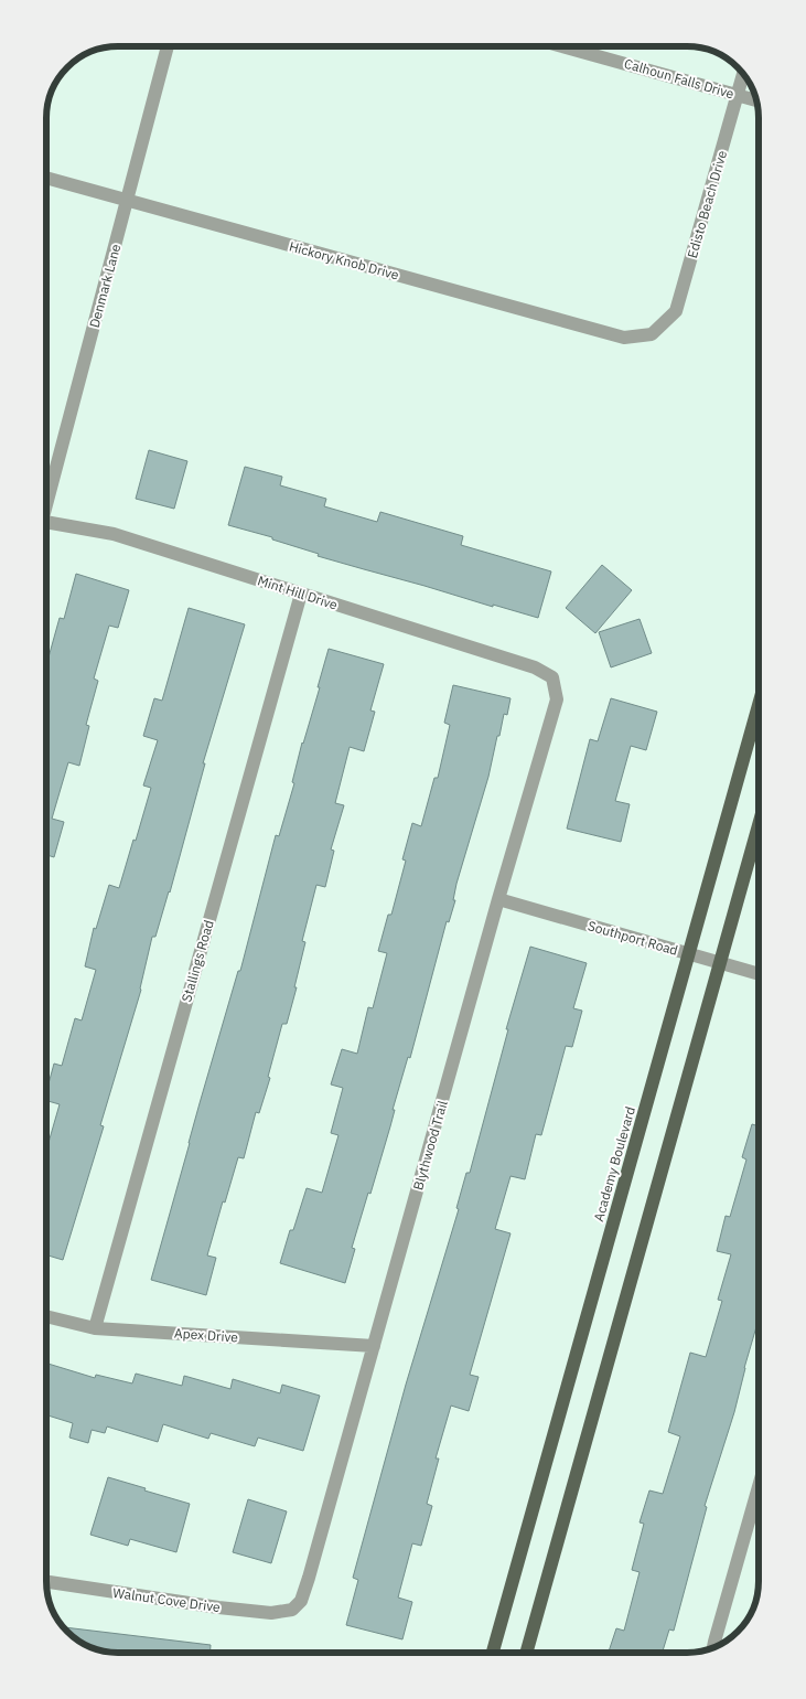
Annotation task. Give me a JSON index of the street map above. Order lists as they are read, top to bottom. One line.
{"streets":{"main road":["Academy Boulevard"],"street":["Calhoun Falls Drive","Edisto Beach Drive","Hickory Knob Drive","Denmark Lane","Mint Hill Drive","Southport Road","Stallings Road","Blythwood Trail","Apex Drive","Walnut Cove Drive"]},"crossings":[["Calhoun Falls Drive","Edisto Beach Drive"],["Edisto Beach Drive","Hickory Knob Drive"],["Hickory Knob Drive","Denmark Lane"],["Mint Hill Drive","Stallings Road"],["Mint Hill Drive","Blythwood Trail"],["Southport Road","Blythwood Trail"],["Southport Road","Academy Boulevard"],["Stallings Road","Apex Drive"],["Blythwood Trail","Apex Drive"],["Blythwood Trail","Walnut Cove Drive"]]}
